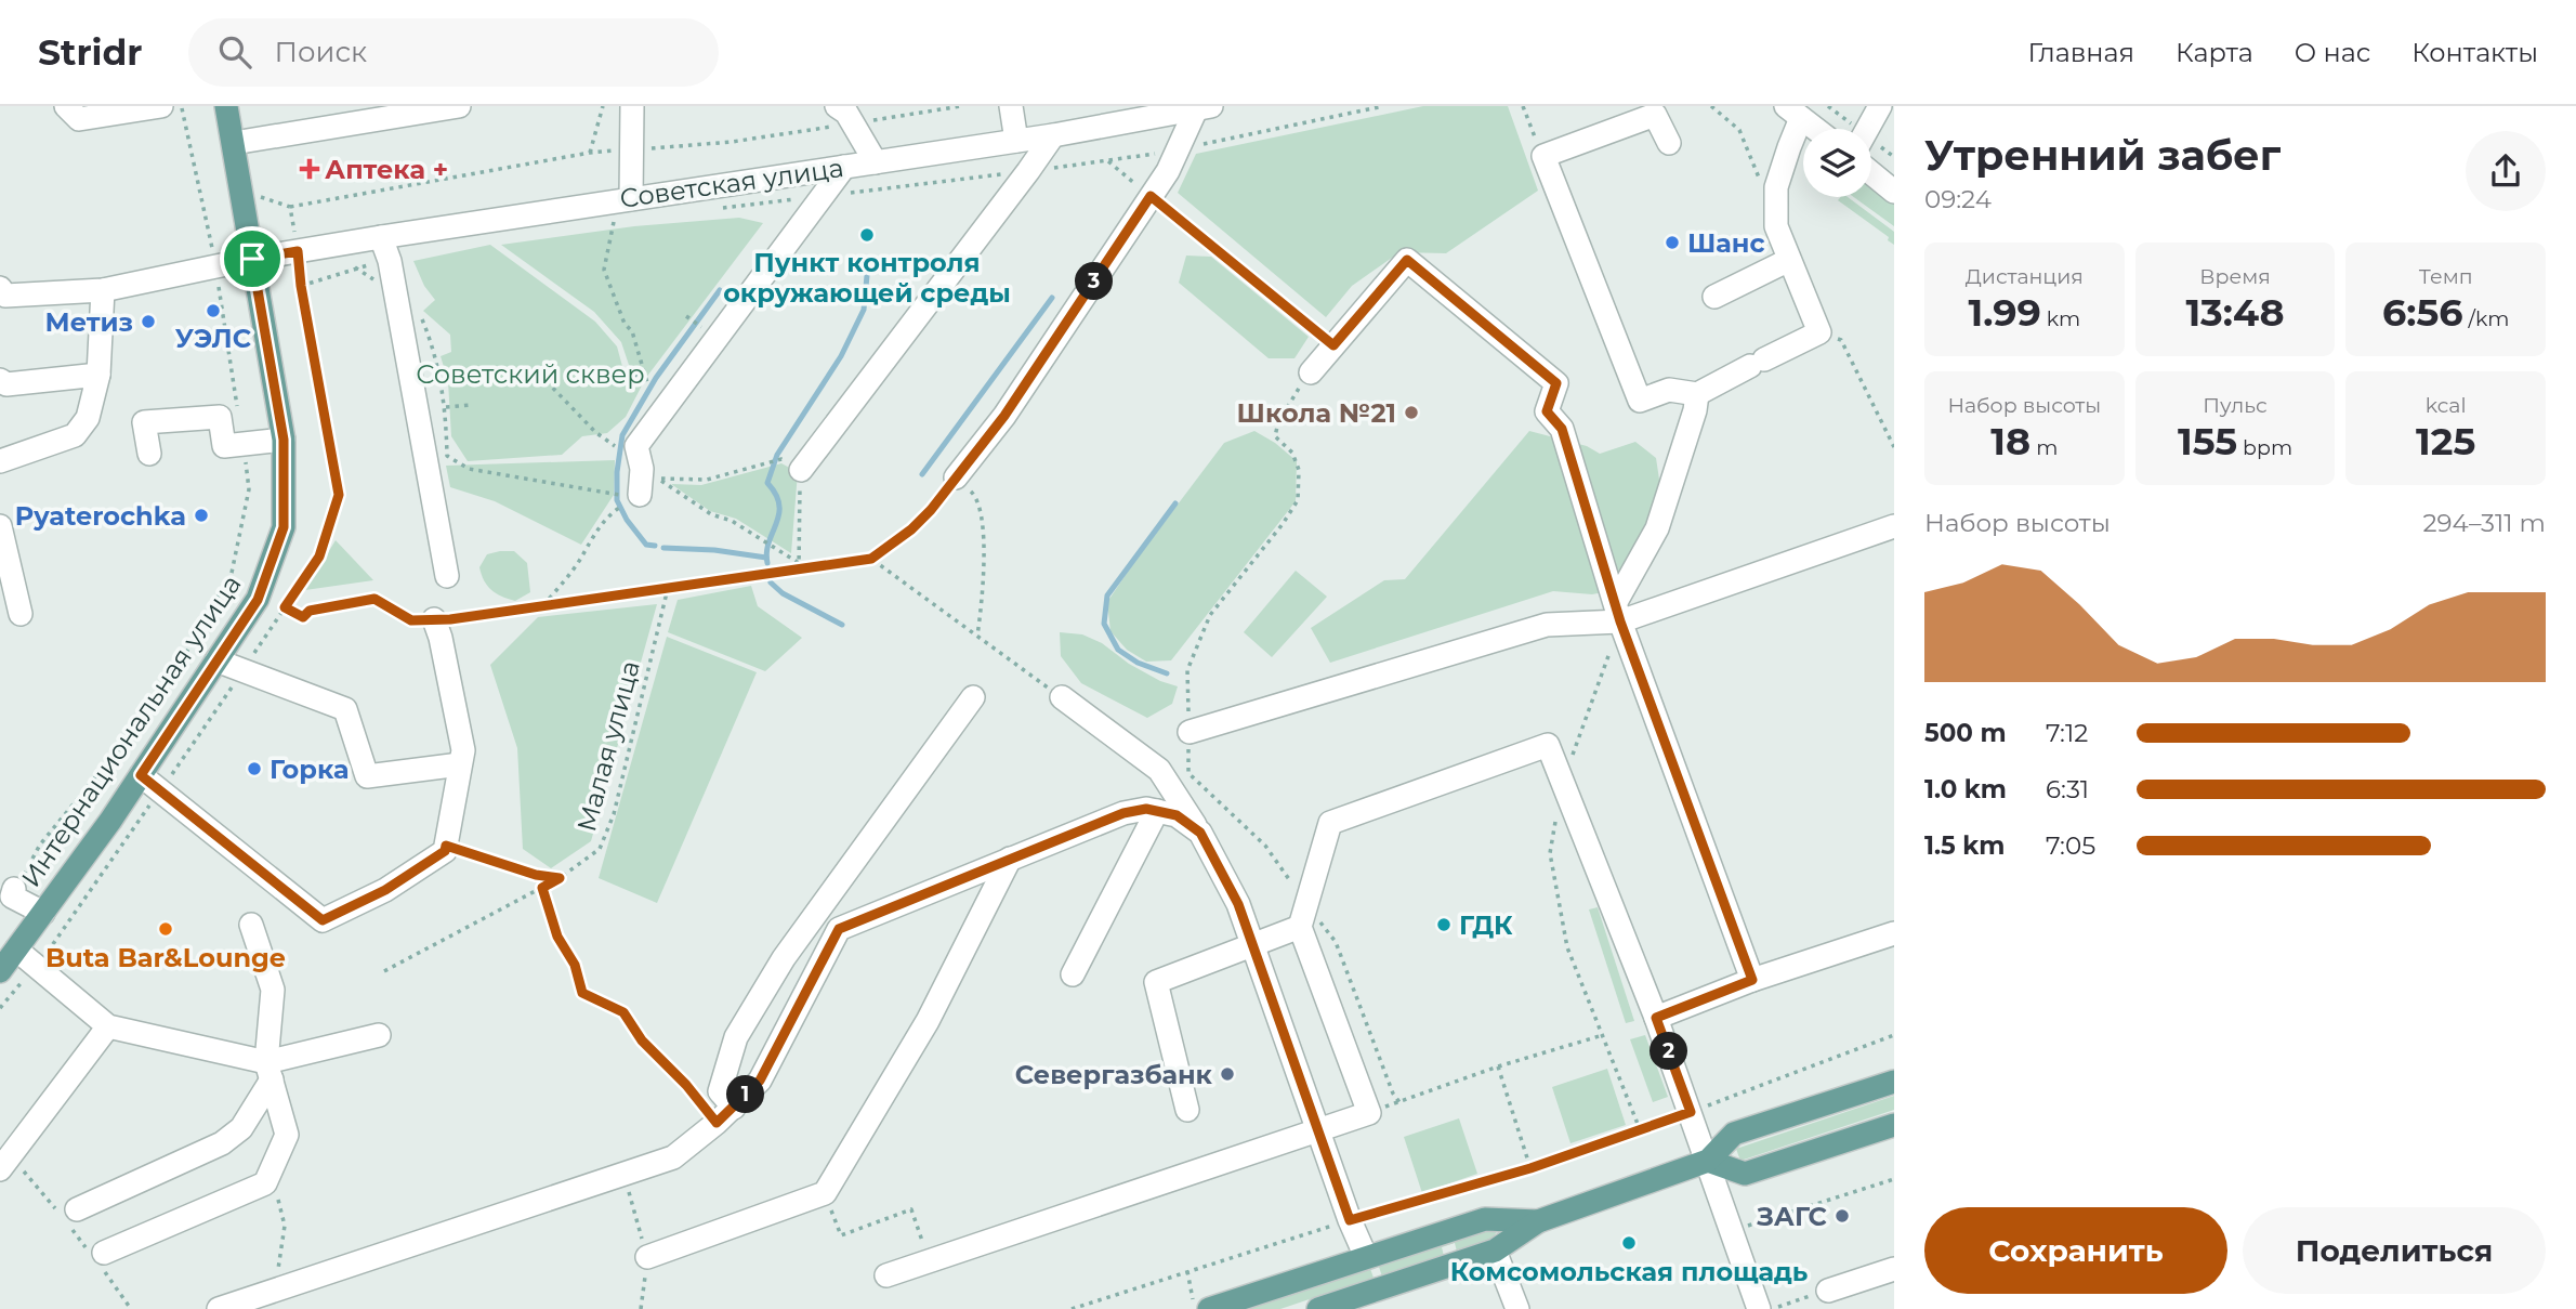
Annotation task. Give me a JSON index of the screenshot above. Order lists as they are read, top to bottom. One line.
{"streets":{"main road":["Интернациональная улица"],"street":["Советская улица"],"path":["Малая улица"]},"crossings":[["Советская улица","Интернациональная улица"]],"parks":["Советский сквер"],"places":{"health":["Аптека +"],"other":["Пункт контроля окружающей среды","Шанс","УЭЛС","Метиз","Школа №21","Pyaterochka","Горка","ГДК","Buta Bar&Lounge","Севергазбанк","ЗАГС","Комсомольская площадь"]},"page":{"header":"Stridr","search":"Поиск","nav":["Главная","Карта","О нас","Контакты"],"heading":["Утренний забег","09:24"],"stats":[["Дистанция","1.99 km"],["Время","13:48"],["Темп","6:56 /km"],["Набор высоты","18 m"],["Пульс","155 bpm"],["kcal","125"]],"pins":["3","2","1"],"chart":["Набор высоты","294–311 m"],"list":[{"name":"500 m","note":"7:12"},{"name":"1.0 km","note":"6:31"},{"name":"1.5 km","note":"7:05"}],"buttons":["Сохранить","Поделиться"]}}
